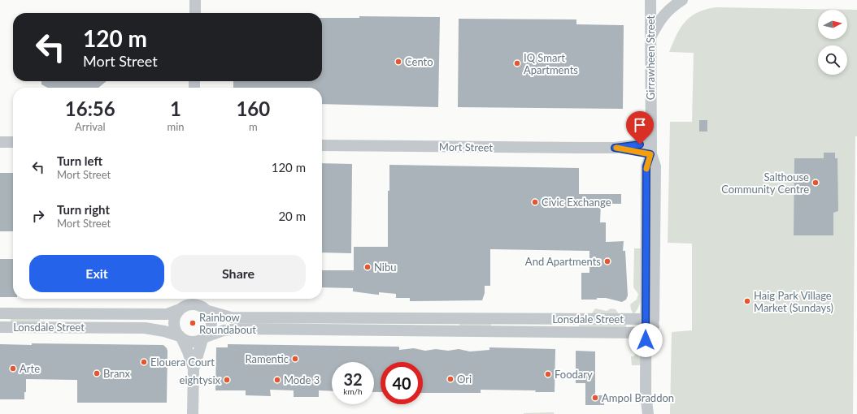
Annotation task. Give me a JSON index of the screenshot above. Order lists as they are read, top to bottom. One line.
{"streets":{"street":["Girrawheen Street","Mort Street","Lonsdale Street"]},"crossings":[["Girrawheen Street","Mort Street"],["Girrawheen Street","Lonsdale Street"]],"places":["Cento","IQ Smart Apartments","Salthouse Community Centre","Civic Exchange","And Apartments","Nibu","Haig Park Village Market (Sundays)","Rainbow Roundabout","Ramentic","Elouera Court","Arte","Branx","Foodary","Ori","eightysix","Mode 3","Ampol Braddon"],"north":"right","page":{"turn":["120 m","Mort Street"],"eta":["16:56","Arrival","1","min","160","m"],"list":[{"name":"Turn left","note":"Mort Street","value":"120 m"},{"name":"Turn right","note":"Mort Street","value":"20 m"}],"buttons":["Exit","Share"],"speed":"32 km/h","limit":"40"}}
